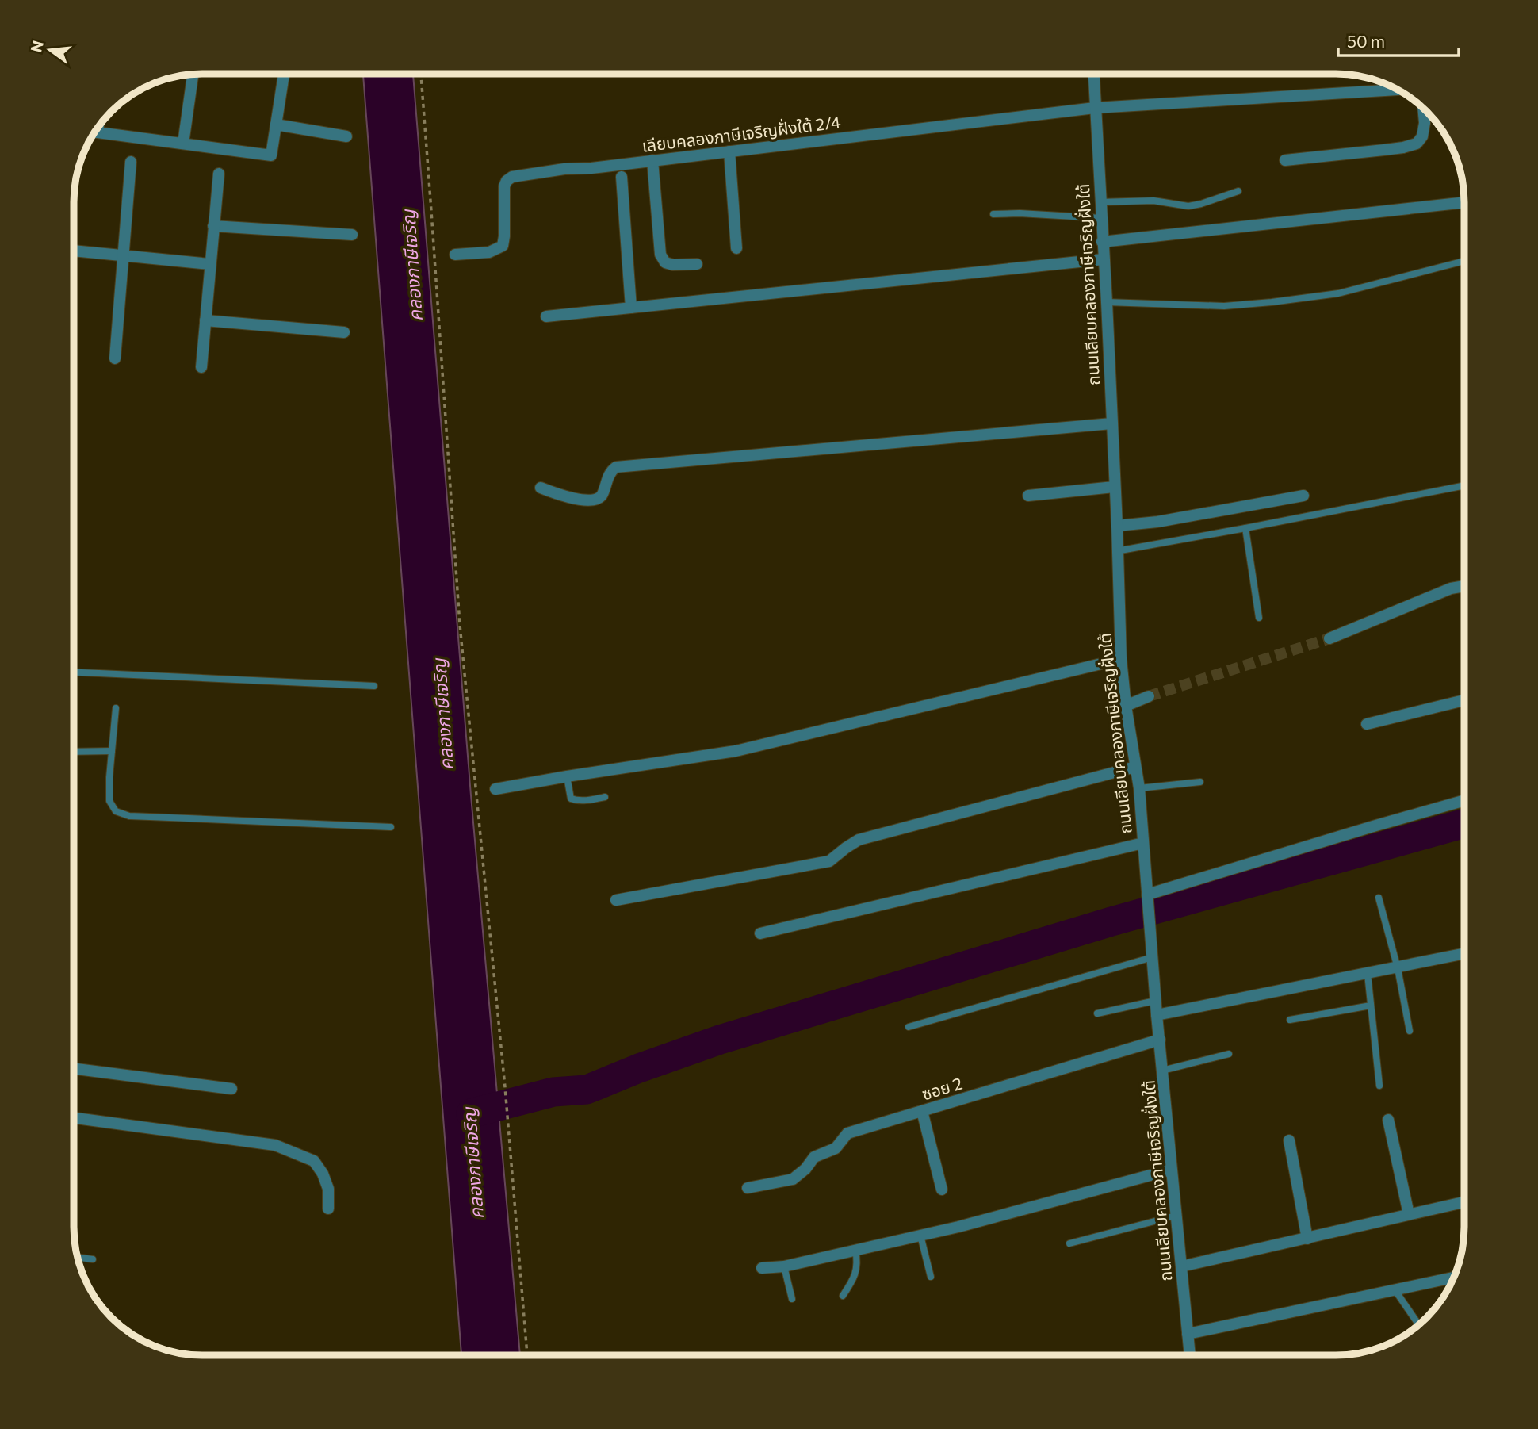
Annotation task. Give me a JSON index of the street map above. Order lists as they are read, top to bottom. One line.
{"streets":{"street":["เลียบคลองภาษีเจริญฝั่งใต้ 2/4","ถนนเลียบคลองภาษีเจริญฝั่งใต้","ซอย 2"]},"crossings":[["เลียบคลองภาษีเจริญฝั่งใต้ 2/4","ถนนเลียบคลองภาษีเจริญฝั่งใต้"],["ถนนเลียบคลองภาษีเจริญฝั่งใต้","ซอย 2"]],"water":["คลองภาษีเจริญ"],"scale_bar":"50 m","north":"left"}
